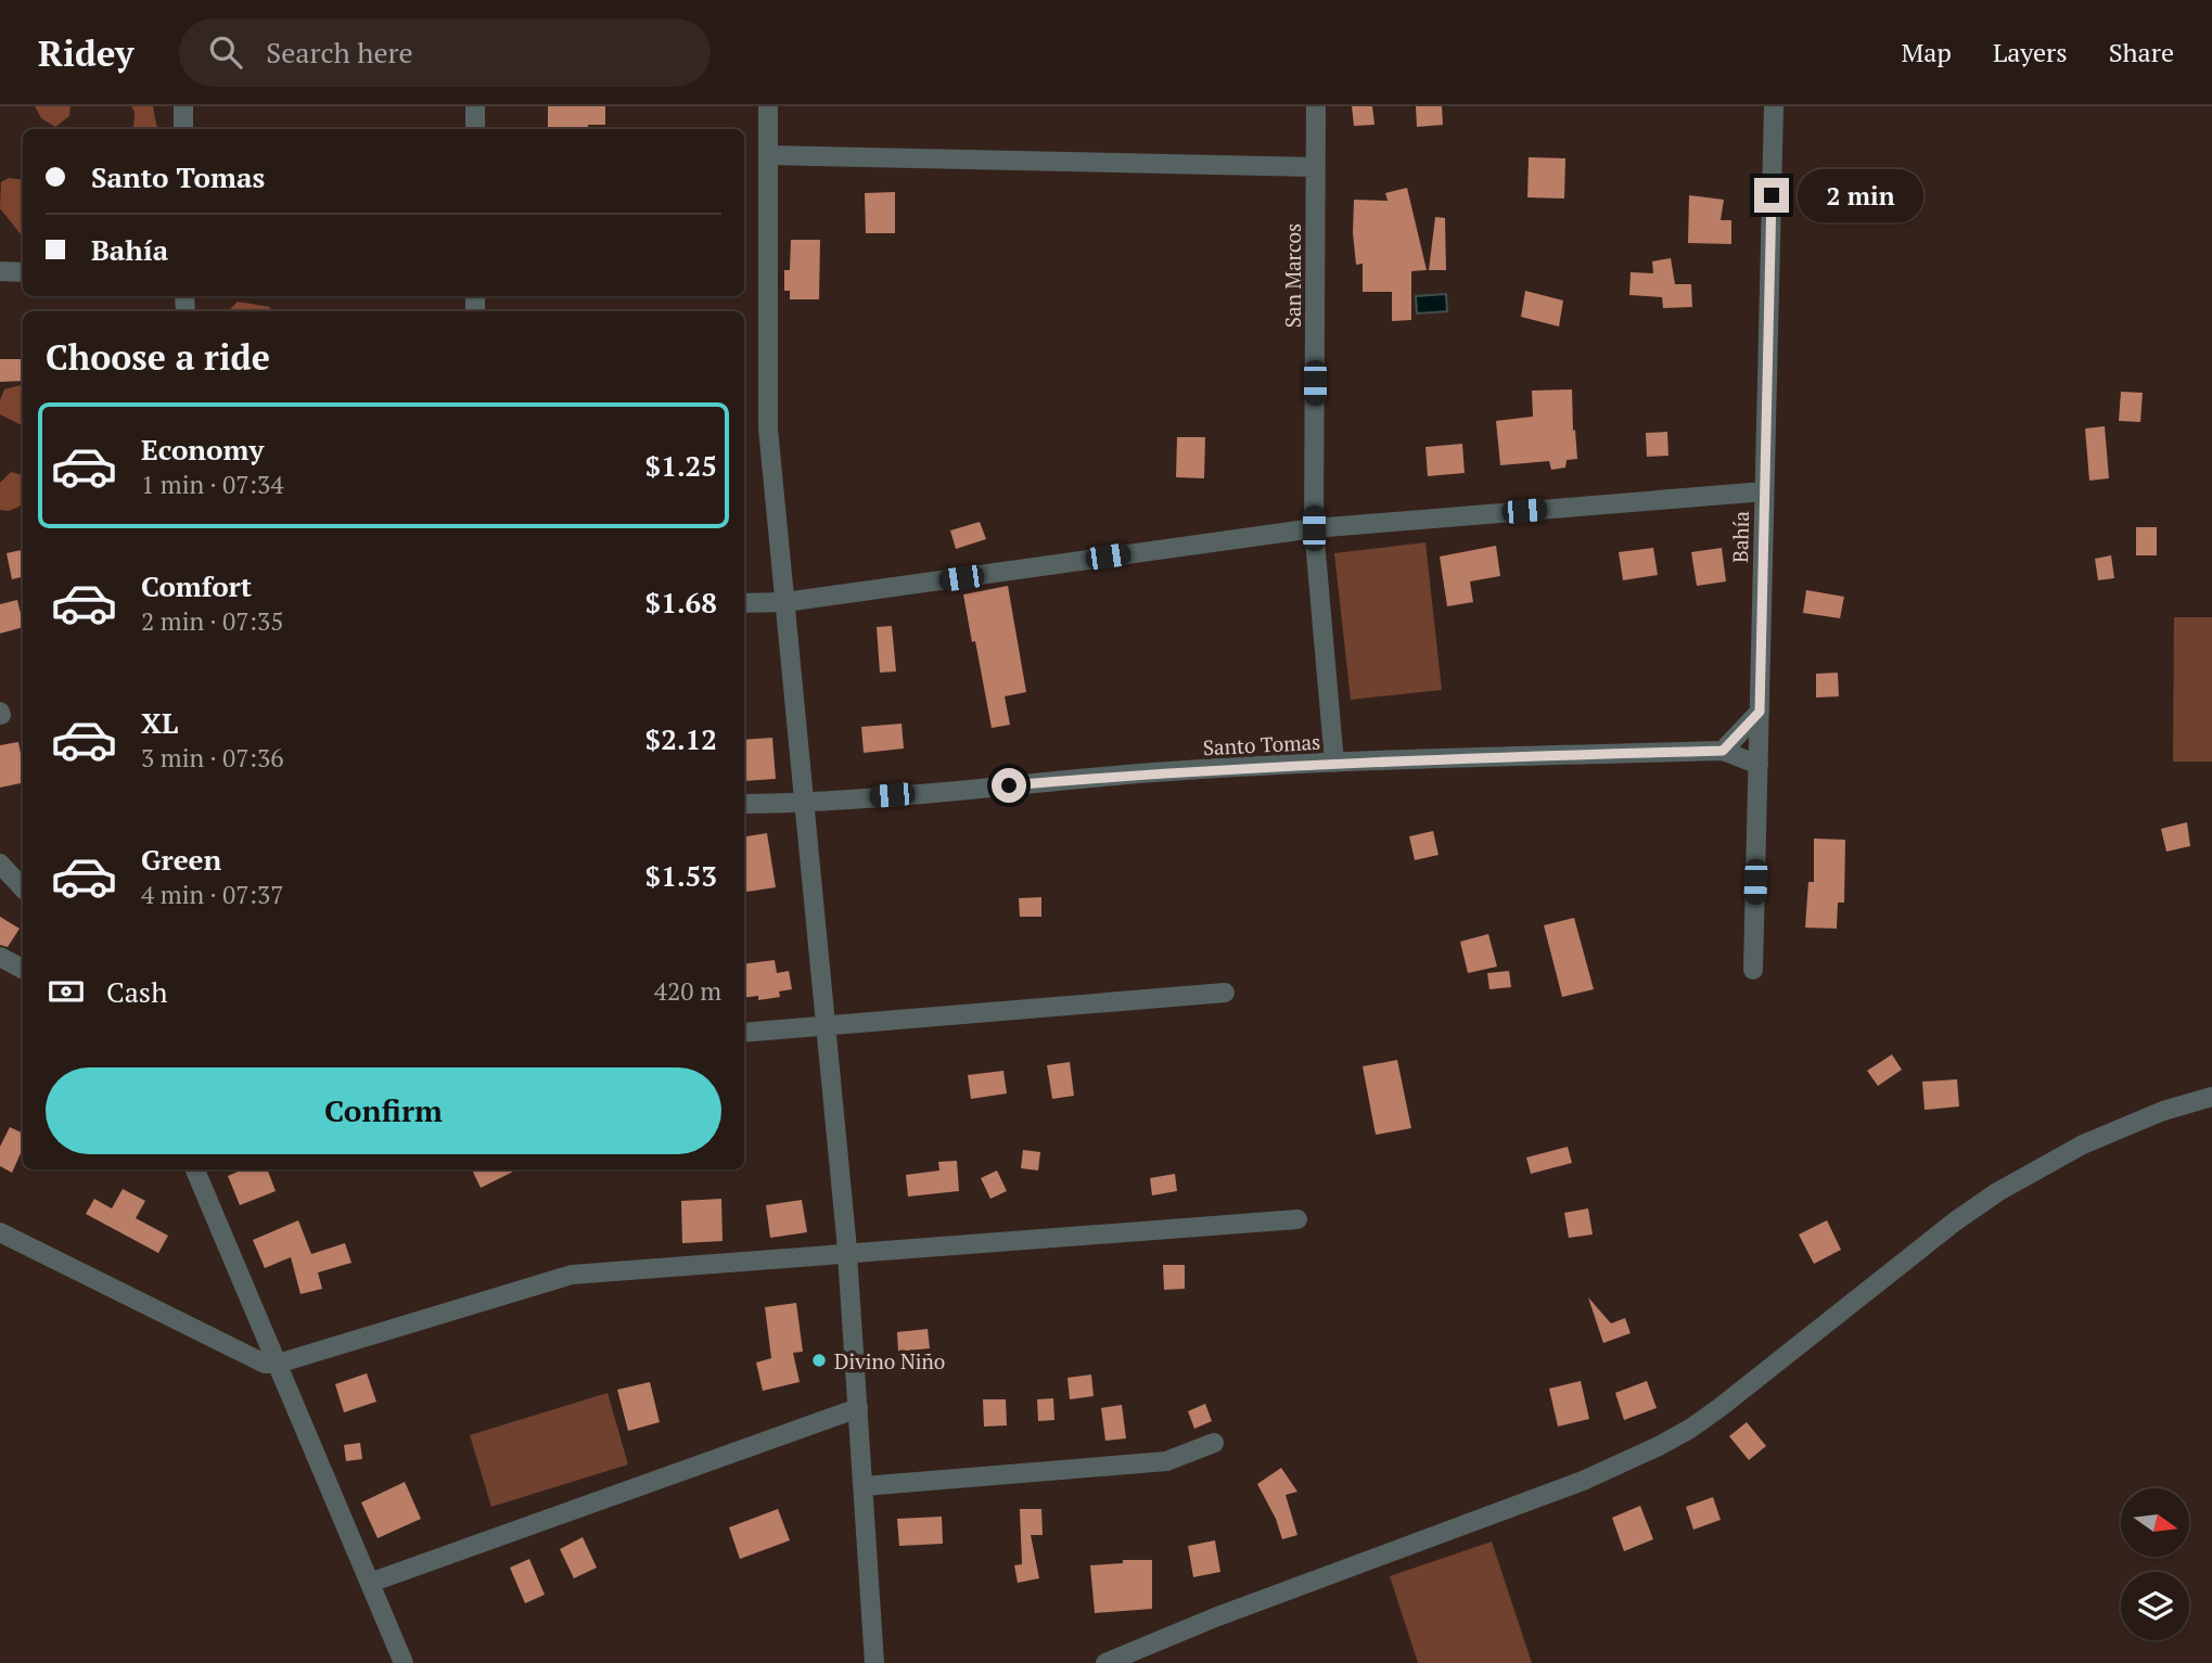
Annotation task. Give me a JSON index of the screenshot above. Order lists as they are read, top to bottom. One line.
{"streets":{"street":["San Marcos","Bahía","Santo Tomas"]},"crossings":[["San Marcos","Santo Tomas"],["Bahía","Santo Tomas"]],"places":["Divino Niño"],"north":"right","page":{"header":"Ridey","search":"Search here","nav":["Map","Layers","Share"],"banner":["Santo Tomas","Bahía"],"bubble":"2 min","heading":"Choose a ride","list":[{"name":"Economy","note":"1 min · 07:34","value":"$1.25"},{"name":"Comfort","note":"2 min · 07:35","value":"$1.68"},{"name":"XL","note":"3 min · 07:36","value":"$2.12"},{"name":"Green","note":"4 min · 07:37","value":"$1.53"}],"pay":["Cash","420 m"],"buttons":"Confirm"}}
